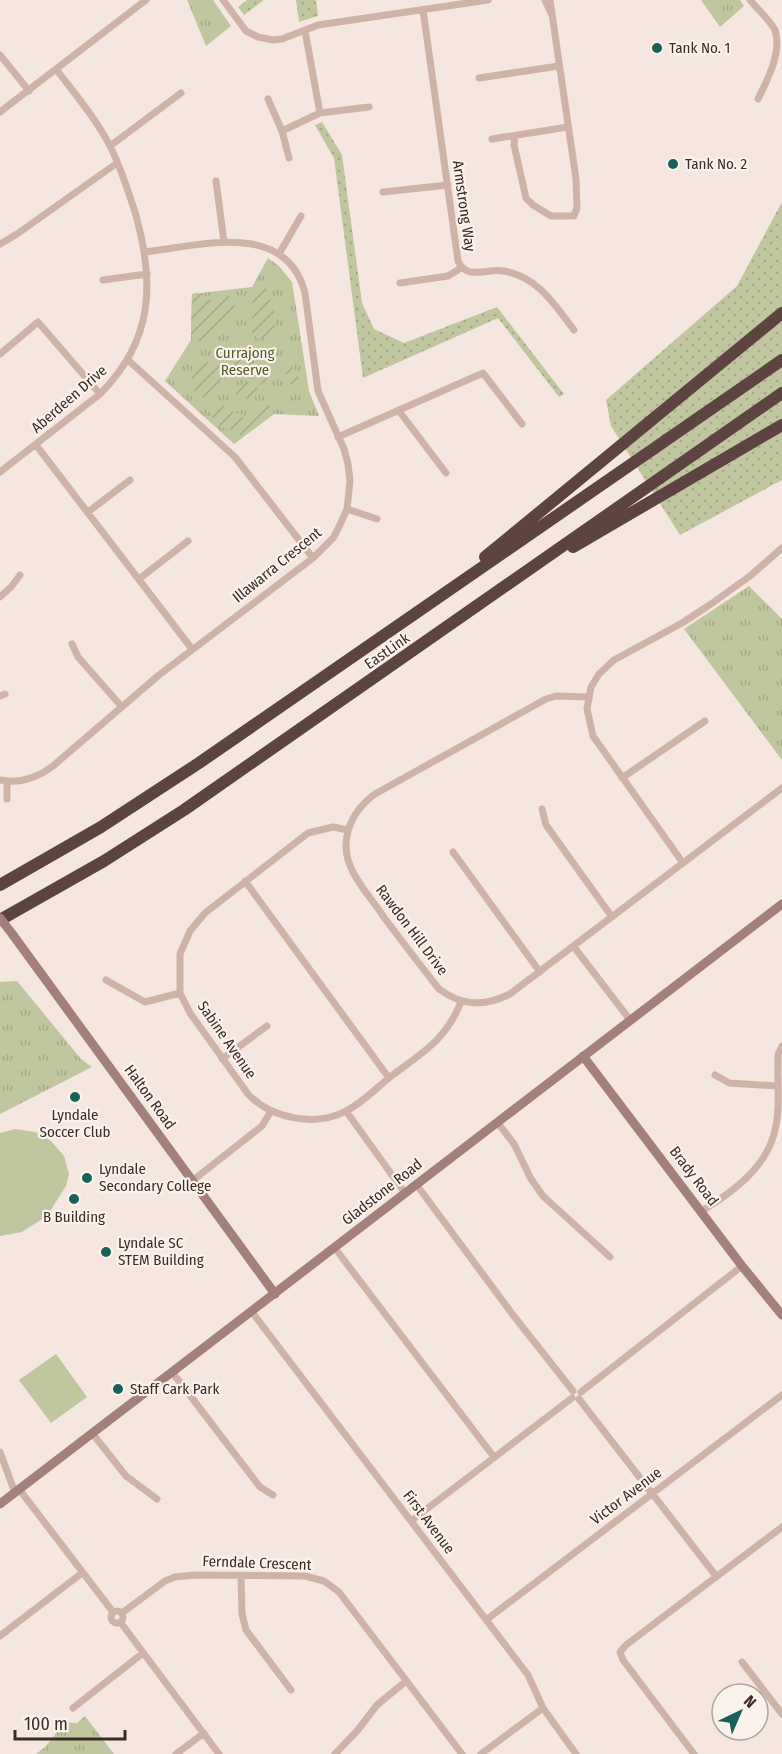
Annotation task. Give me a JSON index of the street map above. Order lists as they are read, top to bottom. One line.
{"streets":{"highway":["EastLink"],"main road":["Halton Road","Brady Road","Gladstone Road"],"street":["Armstrong Way","Aberdeen Drive","Illawarra Crescent","Rawdon Hill Drive","Sabine Avenue","Victor Avenue","First Avenue","Ferndale Crescent"]},"crossings":[["Aberdeen Drive","Illawarra Crescent"],["EastLink","Halton Road"],["Rawdon Hill Drive","Sabine Avenue"],["Halton Road","Gladstone Road"],["Brady Road","Gladstone Road"],["Gladstone Road","First Avenue"],["Victor Avenue","First Avenue"]],"parks":["Currajong Reserve"],"places":["Tank No. 1","Tank No. 2","Lyndale Soccer Club","Lyndale Secondary College","B Building","Lyndale SC STEM Building","Staff Cark Park"],"scale_bar":"100 m","north":"top right"}
